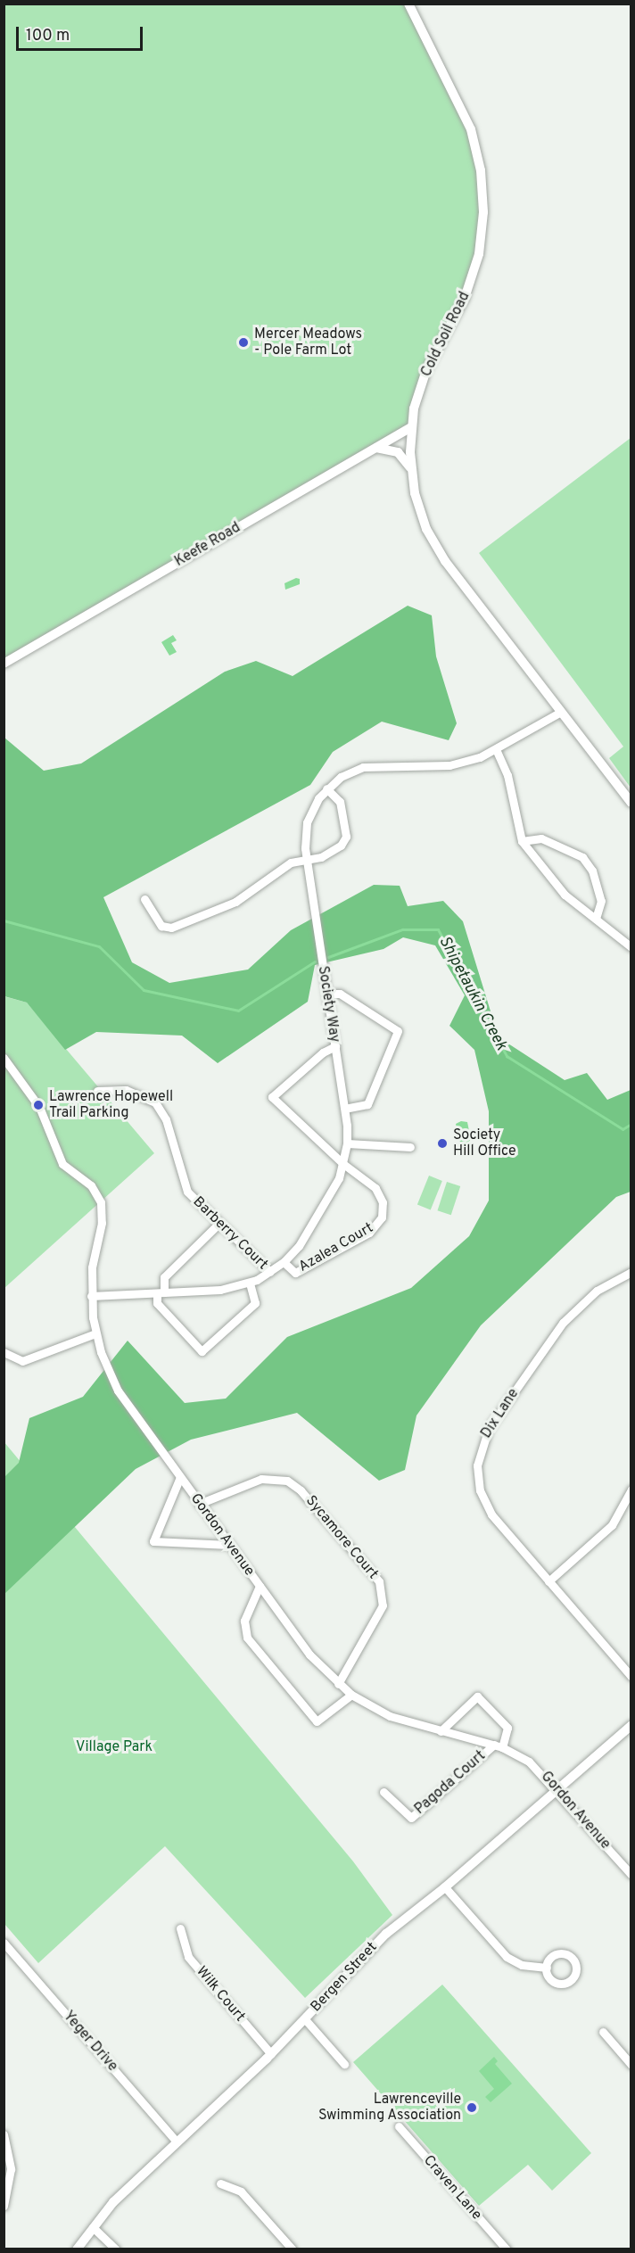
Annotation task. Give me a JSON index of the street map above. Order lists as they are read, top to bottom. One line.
{"streets":{"street":["Cold Soil Road","Keefe Road","Society Way","Barberry Court","Azalea Court","Dix Lane","Gordon Avenue","Sycamore Court","Pagoda Court","Bergen Street","Wilk Court","Yeger Drive","Craven Lane"]},"crossings":[["Cold Soil Road","Keefe Road"],["Cold Soil Road","Society Way"],["Society Way","Barberry Court"],["Society Way","Azalea Court"],["Society Way","Gordon Avenue"],["Gordon Avenue","Sycamore Court"],["Gordon Avenue","Pagoda Court"],["Gordon Avenue","Bergen Street"],["Bergen Street","Wilk Court"],["Bergen Street","Yeger Drive"]],"water":["Shipetaukin Creek"],"parks":["Village Park"],"places":["Mercer Meadows - Pole Farm Lot","Lawrence Hopewell Trail Parking","Society Hill Office","Lawrenceville Swimming Association"],"scale_bar":"100 m"}
